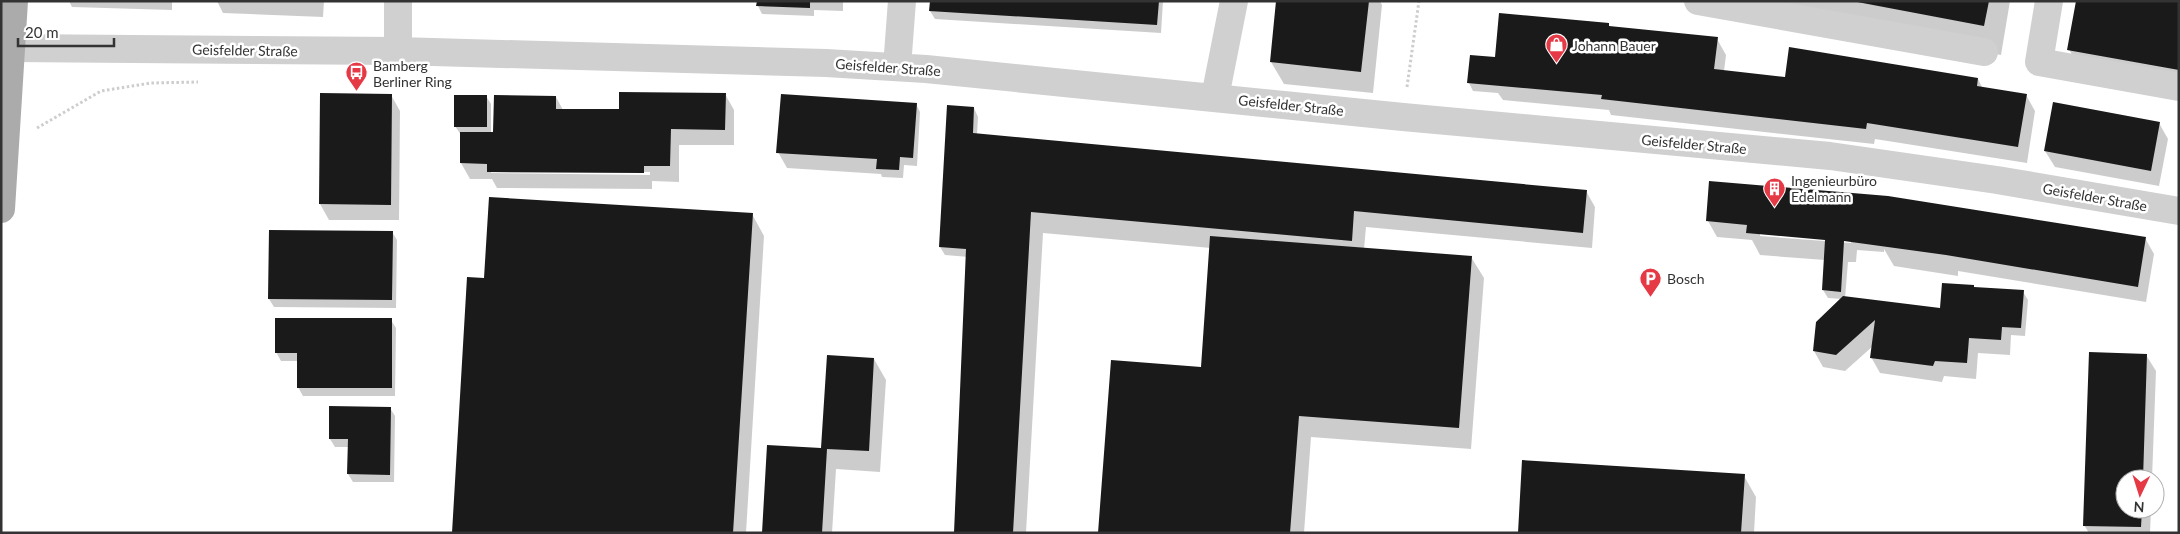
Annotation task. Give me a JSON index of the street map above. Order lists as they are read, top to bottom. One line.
{"streets":{"street":["Geisfelder Straße"]},"places":{"shop":["Johann Bauer"],"bus stop":["Bamberg Berliner Ring"],"building":["Ingenieurbüro Edelmann"],"parking":["Bosch"]},"scale_bar":"20 m","north":"bottom"}
